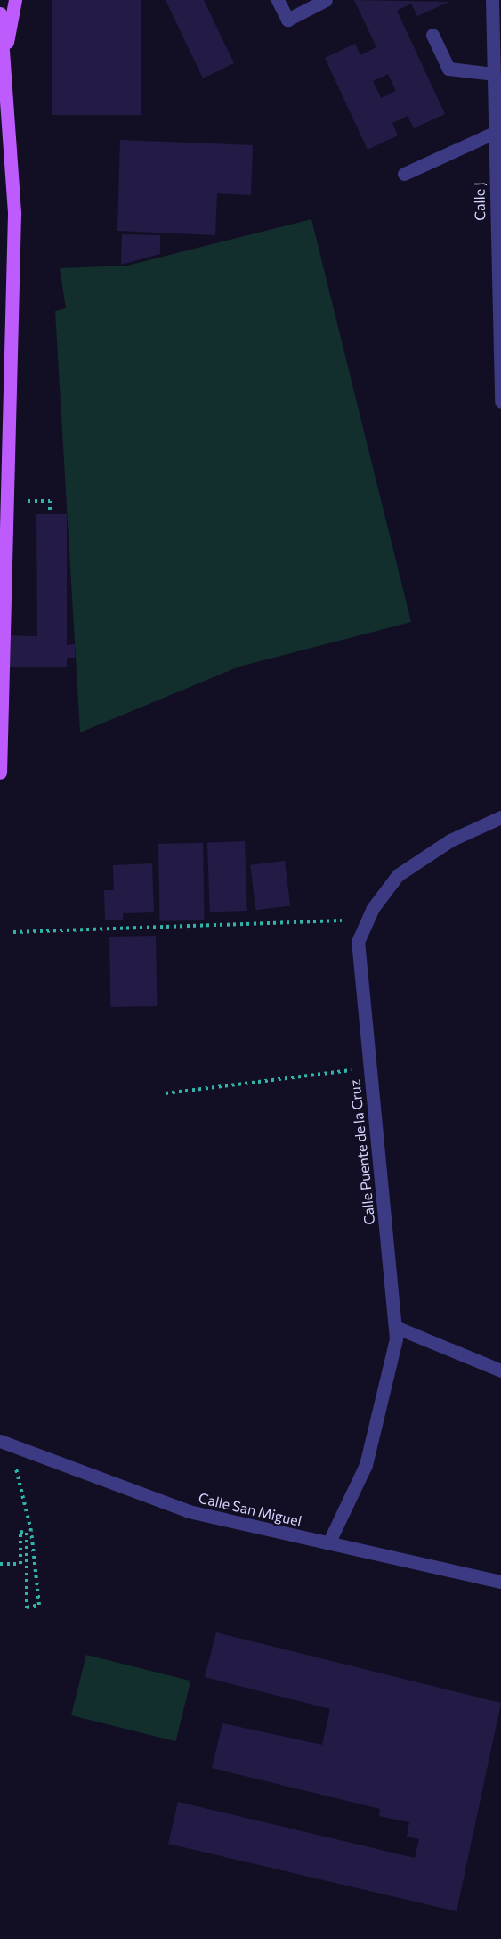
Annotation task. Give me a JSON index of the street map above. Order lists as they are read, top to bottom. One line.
{"streets":{"street":["Calle J","Calle Puente de la Cruz","Calle San Miguel"]},"crossings":[["Calle Puente de la Cruz","Calle San Miguel"]]}
